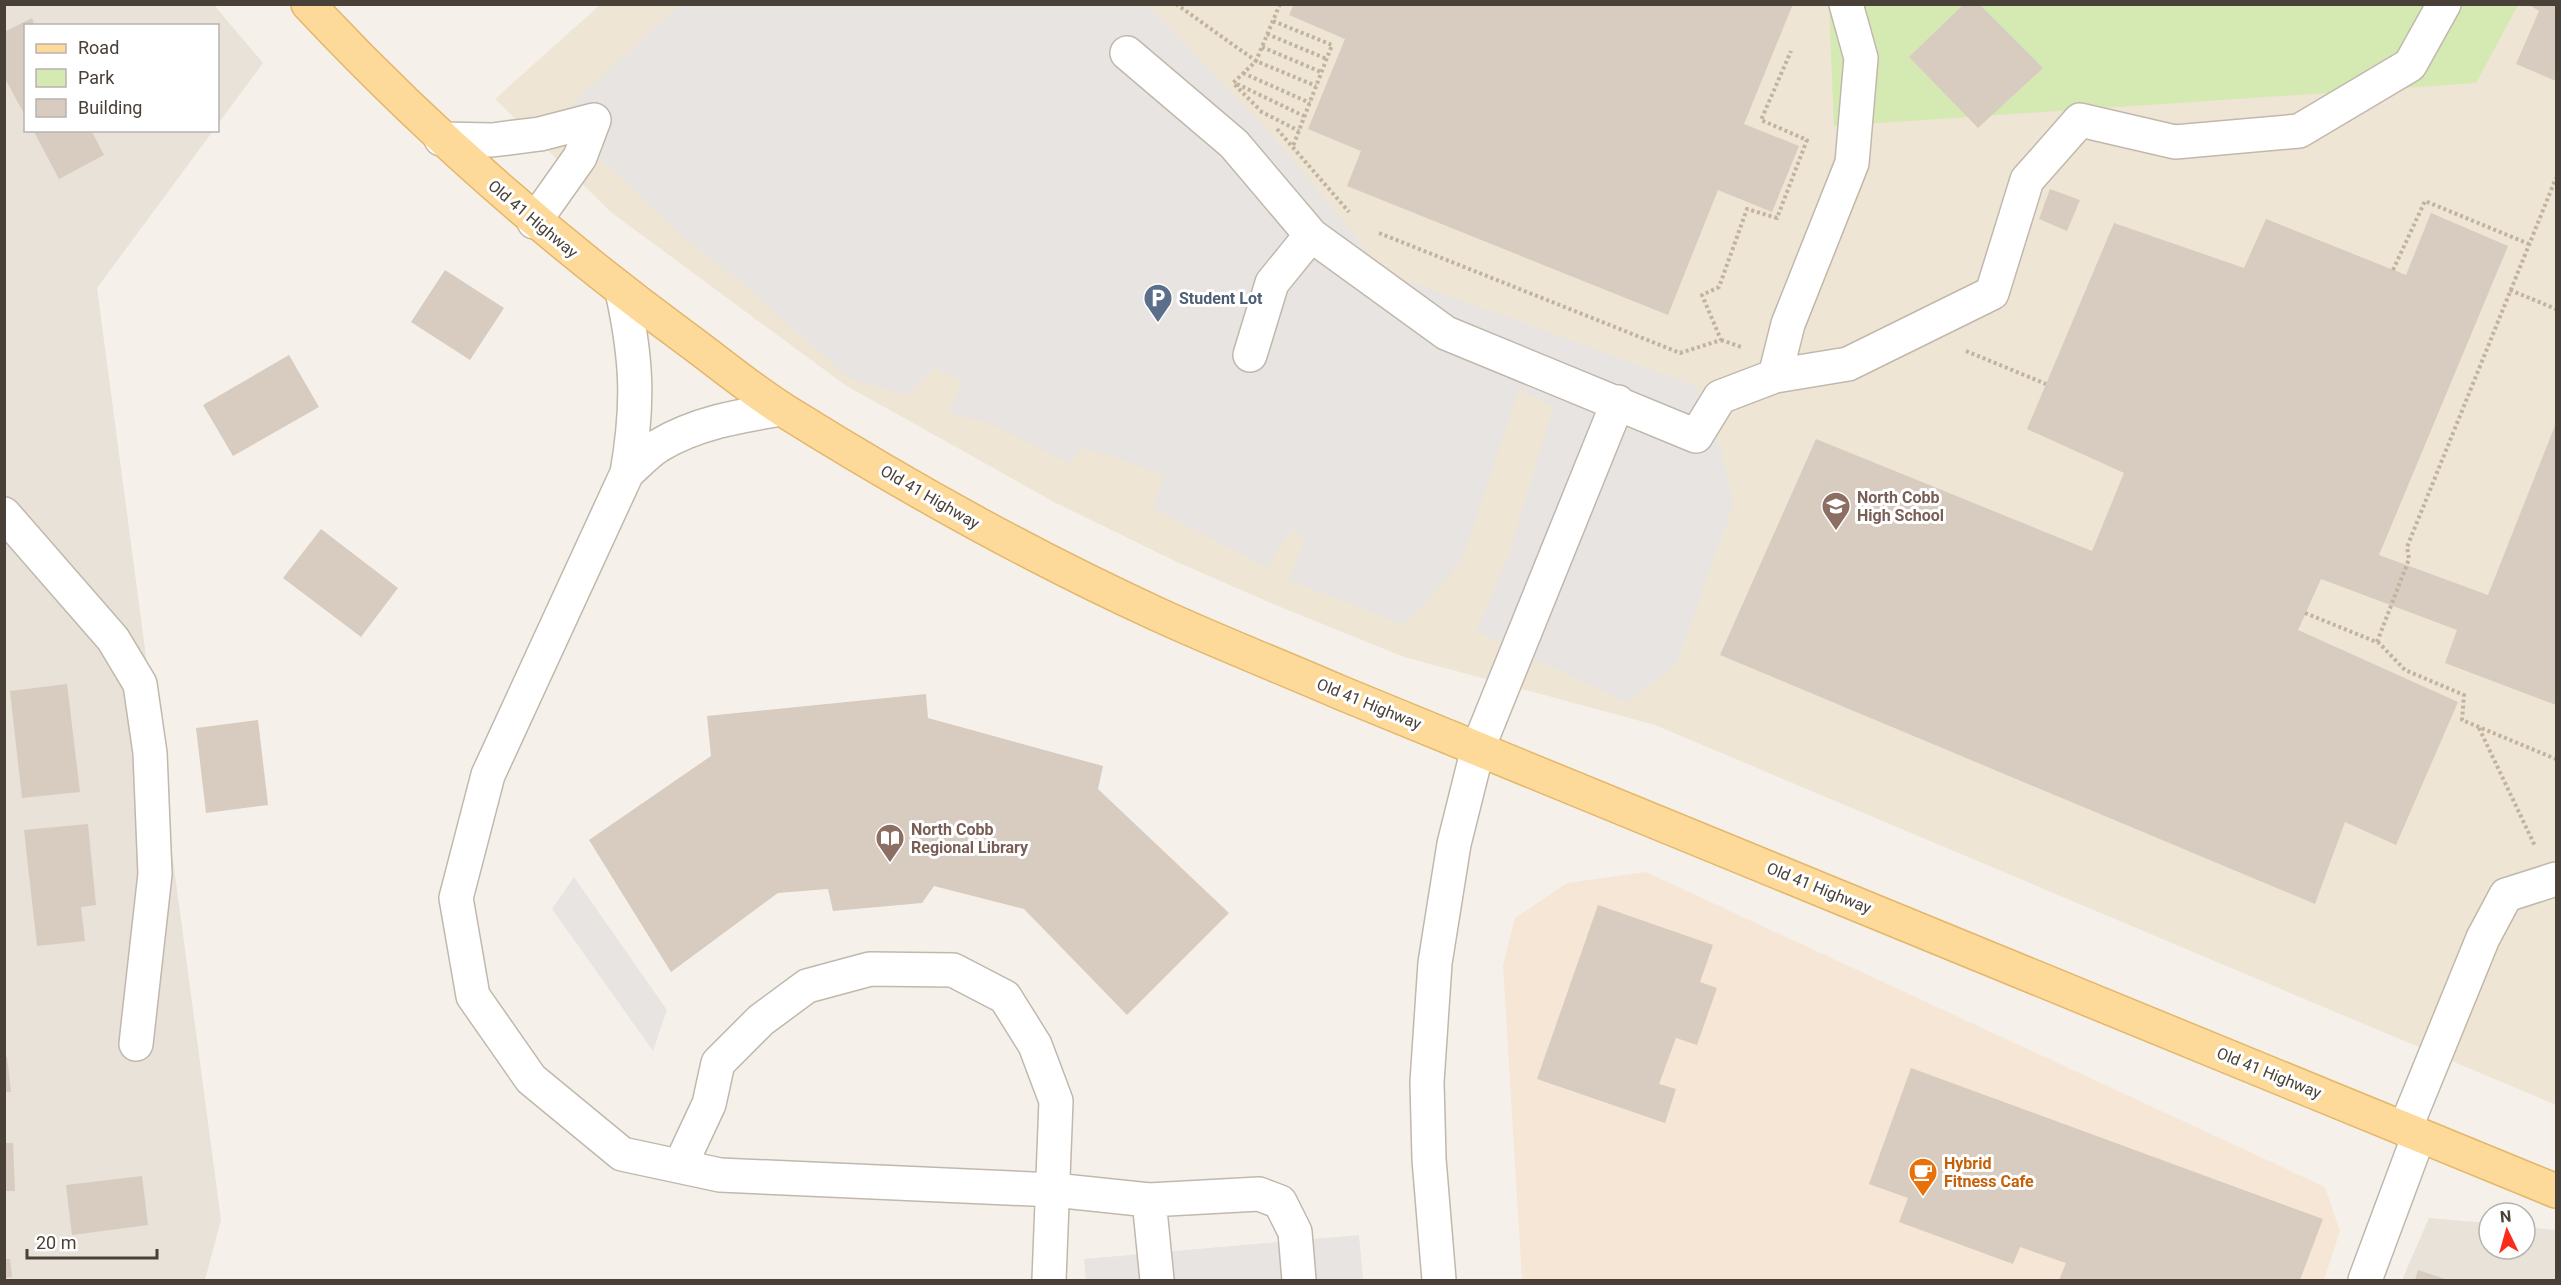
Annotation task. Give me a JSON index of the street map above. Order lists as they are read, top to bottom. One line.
{"streets":{"main road":["Old 41 Highway"]},"places":{"parking":["Student Lot"],"school or university":["North Cobb High School"],"library":["North Cobb Regional Library"],"cafe":["Hybrid Fitness Cafe"]},"legend":["Road","Park","Building"],"scale_bar":"20 m","north":"top"}
